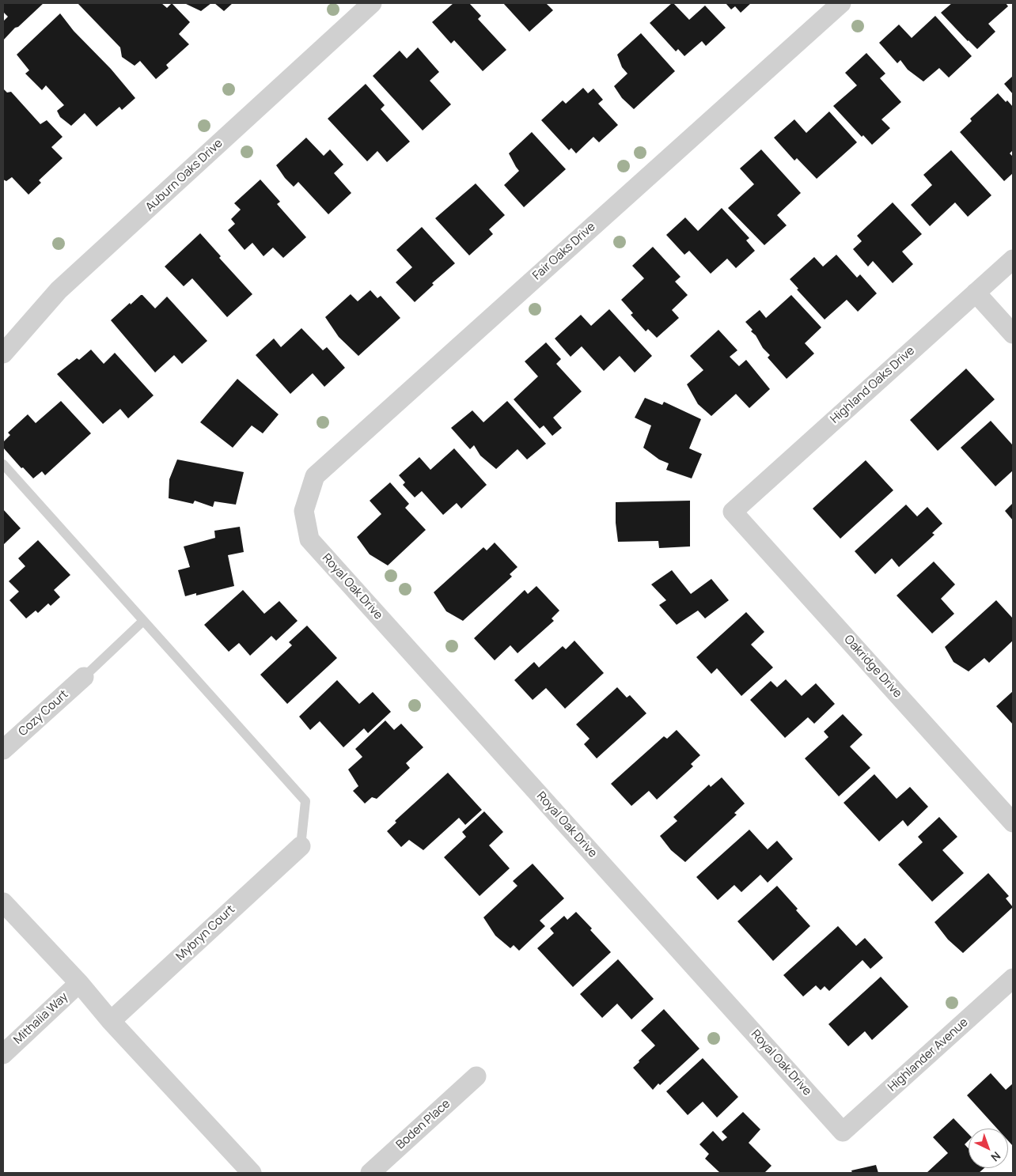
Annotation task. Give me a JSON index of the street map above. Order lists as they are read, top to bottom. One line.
{"streets":{"street":["Auburn Oaks Drive","Fair Oaks Drive","Highland Oaks Drive","Royal Oak Drive","Oakridge Drive","Cozy Court","Mybryn Court","Mithalia Way","Highlander Avenue","Boden Place"]},"crossings":[["Fair Oaks Drive","Royal Oak Drive"],["Highland Oaks Drive","Oakridge Drive"],["Royal Oak Drive","Highlander Avenue"]],"north":"bottom right"}
